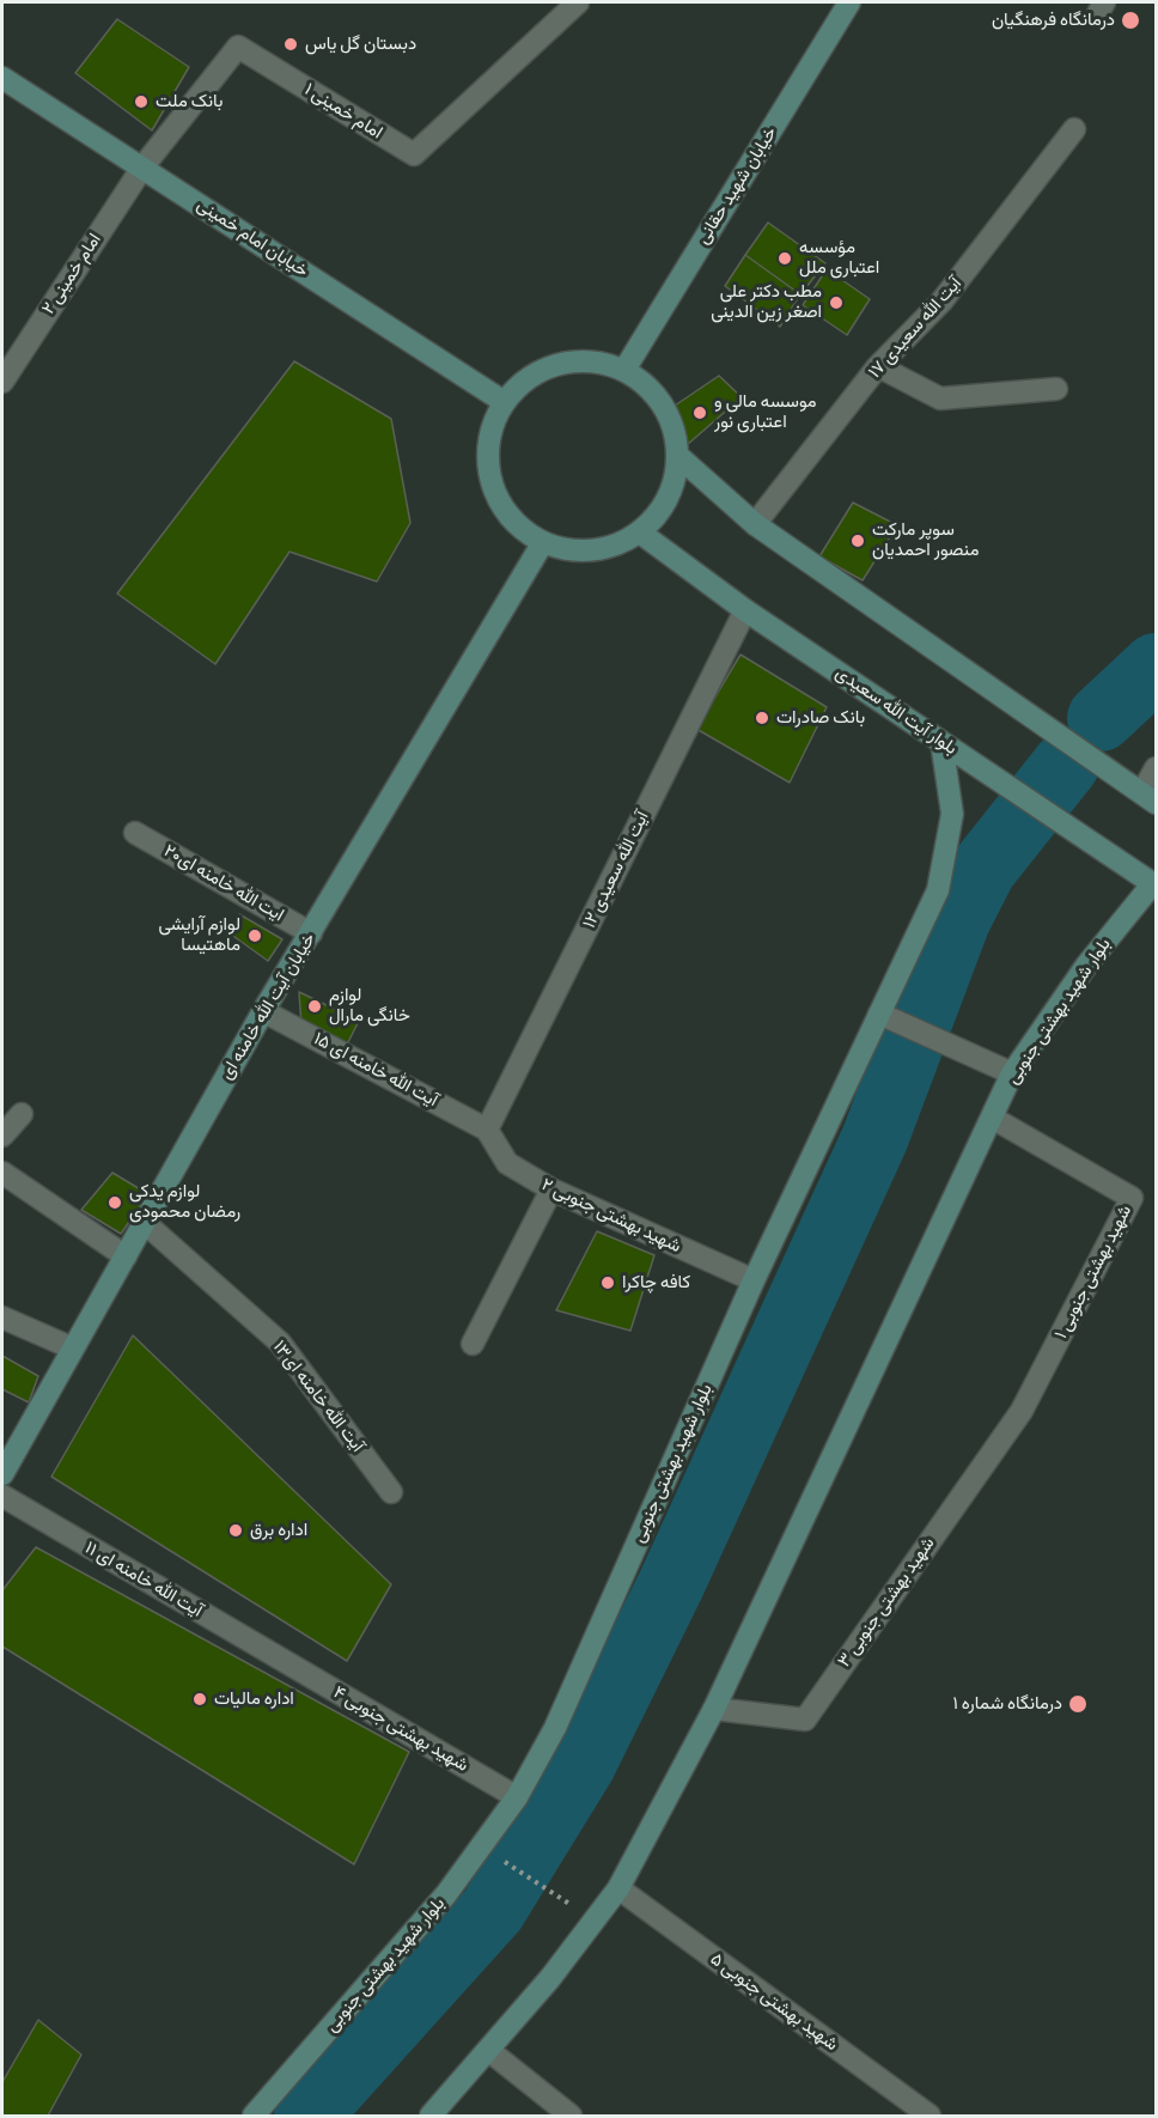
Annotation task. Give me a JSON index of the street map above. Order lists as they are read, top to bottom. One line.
{"streets":{"main road":["خیابان شهید حقانی","خیابان امام خمینی","بلوار آیت الله سعیدی","خیابان آیت الله خامنه ای","بلوار شهید بهشتی جنوبی"],"street":["امام خمینی ۱","امام خمینی ۲","آیت الله سعیدی ۱۷","آیت الله سعیدی ۱۲","ایت الله خامنه ای۲۰","آیت الله خامنه ای ۱۵","شهید بهشتی جنوبی ۲","شهید بهشتی جنوبی ۱","آیت الله خامنه ای۱۳","آیت الله خامنه ای ۱۱","شهید بهشتی جنوبی ۳","شهید بهشتی جنوبی ۴","شهید بهشتی جنوبی ۵"]},"crossings":[["امام خمینی ۱","خیابان امام خمینی"],["امام خمینی ۱","امام خمینی ۲"],["خیابان شهید حقانی","خیابان امام خمینی"],["خیابان شهید حقانی","بلوار آیت الله سعیدی"],["خیابان شهید حقانی","خیابان آیت الله خامنه ای"],["خیابان امام خمینی","امام خمینی ۲"],["خیابان امام خمینی","بلوار آیت الله سعیدی"],["خیابان امام خمینی","خیابان آیت الله خامنه ای"],["بلوار آیت الله سعیدی","آیت الله سعیدی ۱۲"],["بلوار آیت الله سعیدی","خیابان آیت الله خامنه ای"],["بلوار آیت الله سعیدی","بلوار شهید بهشتی جنوبی"],["آیت الله سعیدی ۱۲","آیت الله خامنه ای ۱۵"],["آیت الله سعیدی ۱۲","شهید بهشتی جنوبی ۲"],["ایت الله خامنه ای۲۰","خیابان آیت الله خامنه ای"],["خیابان آیت الله خامنه ای","آیت الله خامنه ای ۱۵"],["خیابان آیت الله خامنه ای","آیت الله خامنه ای۱۳"],["بلوار شهید بهشتی جنوبی","شهید بهشتی جنوبی ۲"],["بلوار شهید بهشتی جنوبی","شهید بهشتی جنوبی ۱"],["بلوار شهید بهشتی جنوبی","شهید بهشتی جنوبی ۳"],["بلوار شهید بهشتی جنوبی","شهید بهشتی جنوبی ۴"],["بلوار شهید بهشتی جنوبی","شهید بهشتی جنوبی ۵"],["آیت الله خامنه ای ۱۵","شهید بهشتی جنوبی ۲"],["شهید بهشتی جنوبی ۱","شهید بهشتی جنوبی ۳"],["آیت الله خامنه ای ۱۱","شهید بهشتی جنوبی ۴"]],"places":["درمانگاه فرهنگیان","دبستان گل یاس","بانک ملت","مؤسسه اعتباری ملل","مطب دکتر علی اصغر زین الدینی","موسسه مالی و اعتباری نور","سوپر مارکت منصور احمدیان","بانک صادرات","لوازم آرایشی ماهتیسا","لوازم خانگی مارال","لوازم یدکی رمضان محمودی","کافه چاکرا","اداره برق","اداره مالیات","درمانگاه شماره ۱"]}
